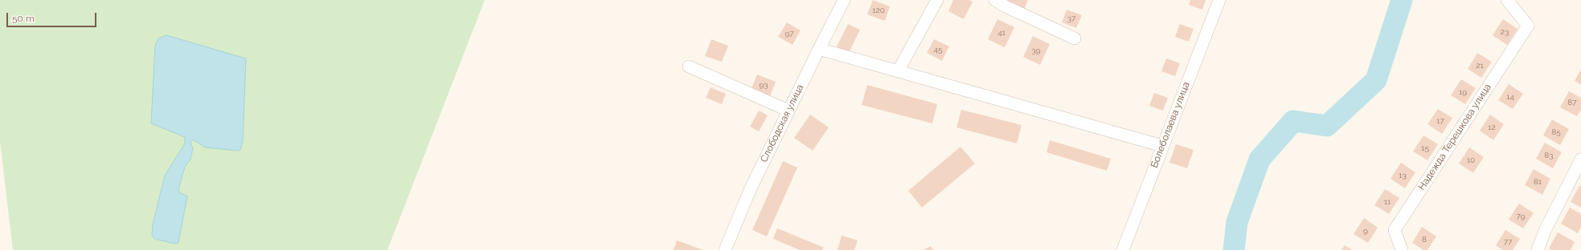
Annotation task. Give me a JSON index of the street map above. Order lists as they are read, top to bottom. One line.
{"streets":{"street":["Слободская улица","Болеболаева улица","Надежда Терешкова улица"]},"house_numbers":["120","37","23","41","97","45","39","21","93","19","14","87","17","12","85","15","83","10","13","81","11","79","9","8","77"],"scale_bar":"50 m"}
